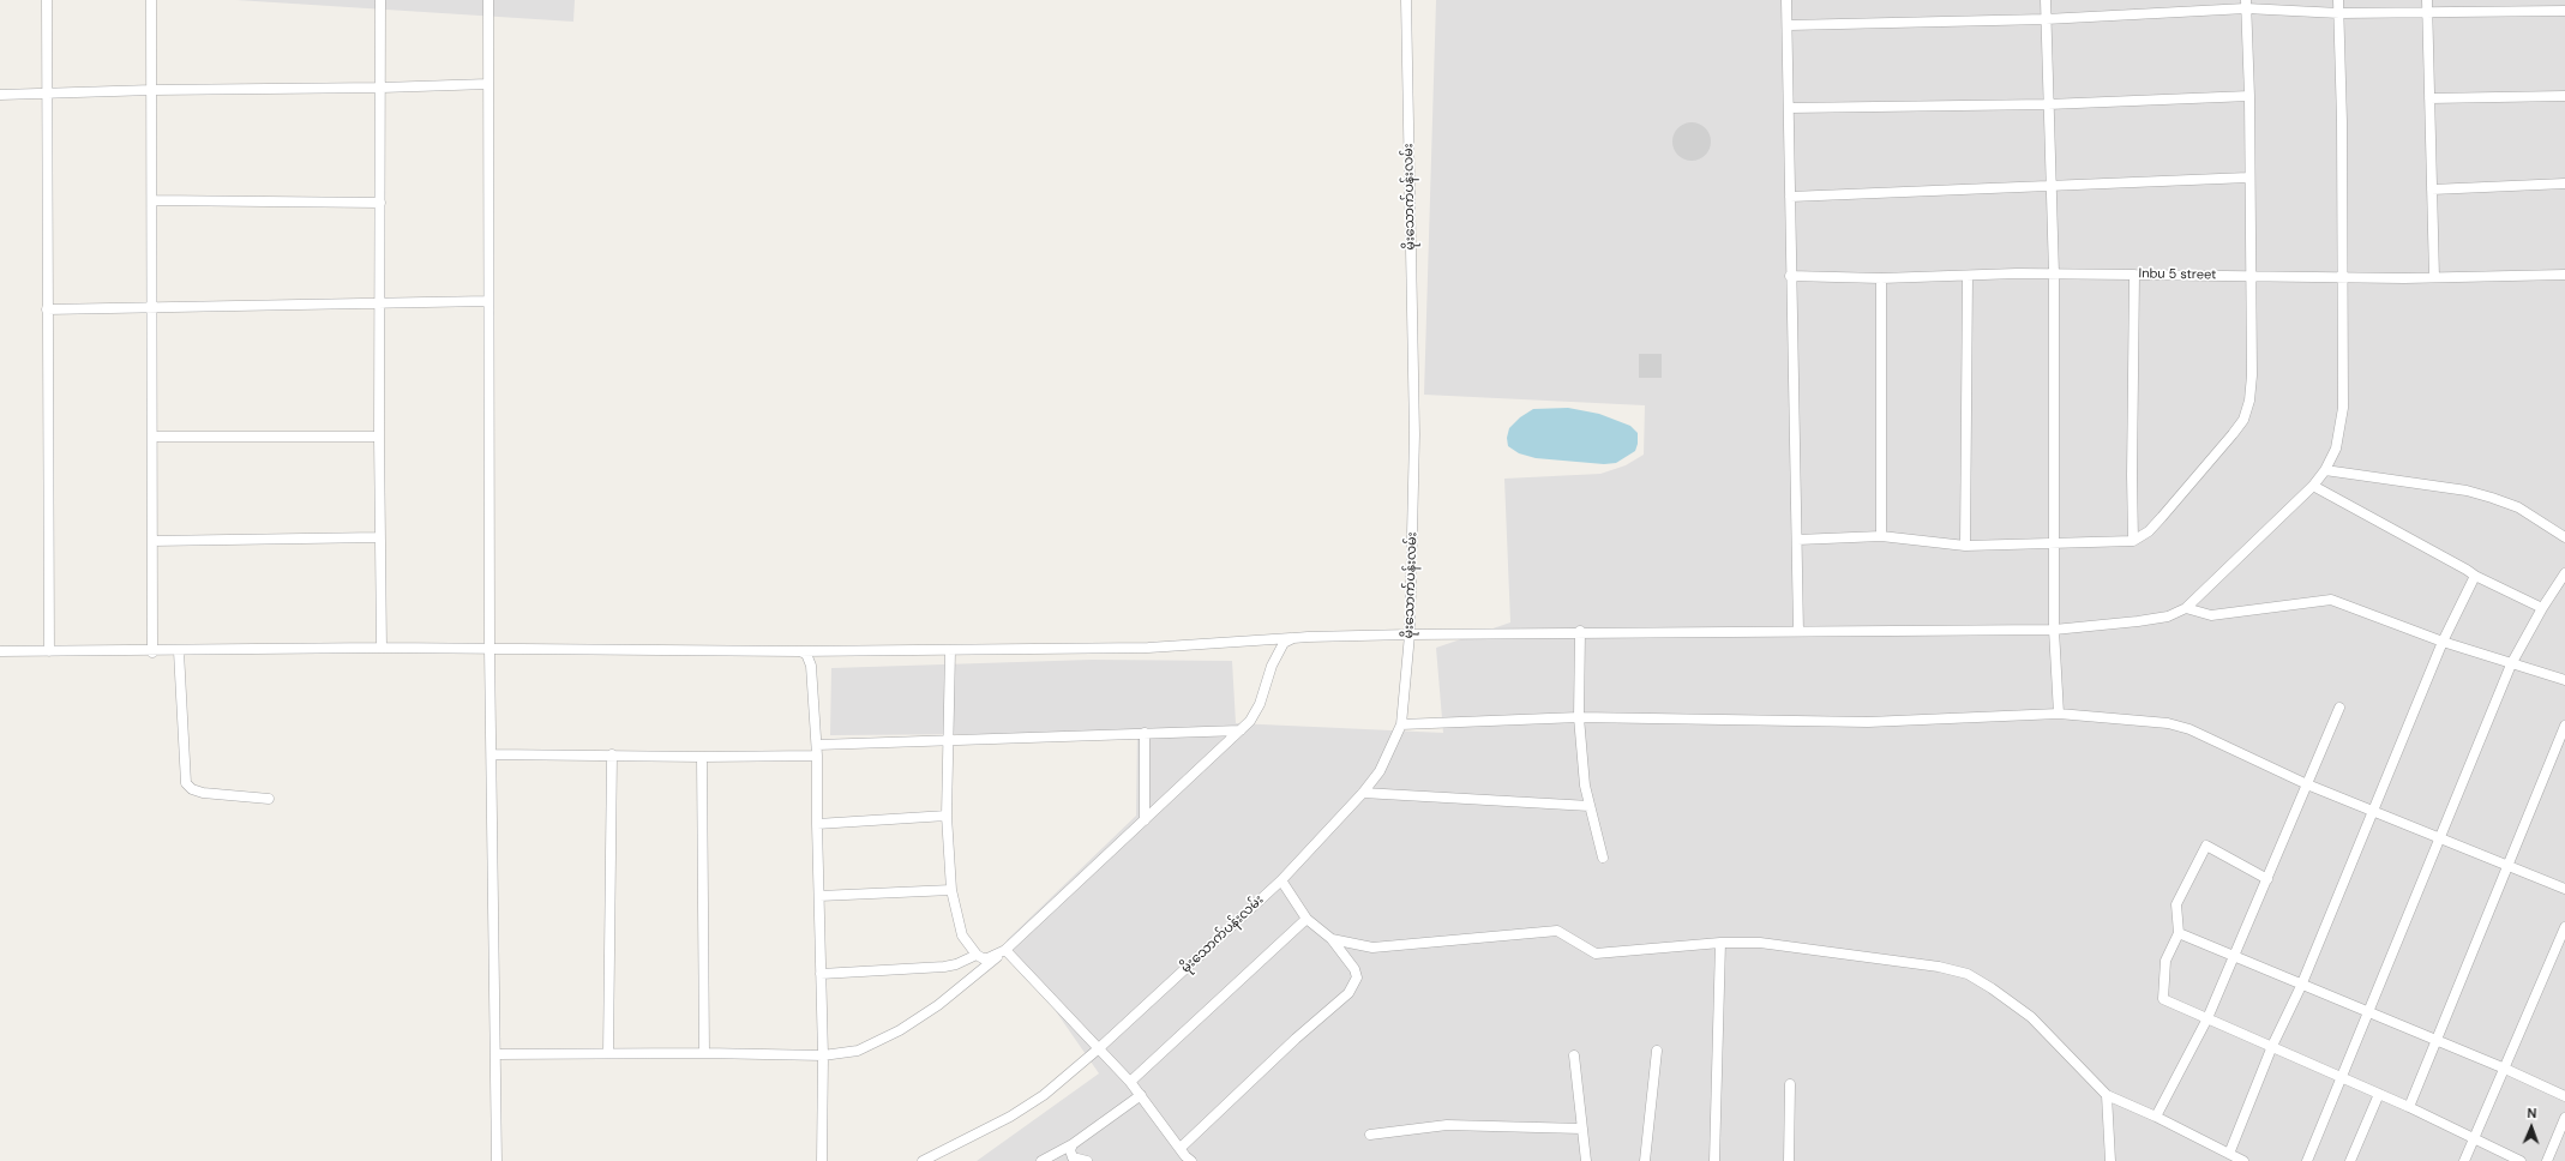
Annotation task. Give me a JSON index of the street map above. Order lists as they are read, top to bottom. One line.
{"streets":{"street":["မိုးသောက်ပန်းလမ်း","Inbu 5 street"]},"north":"top"}
